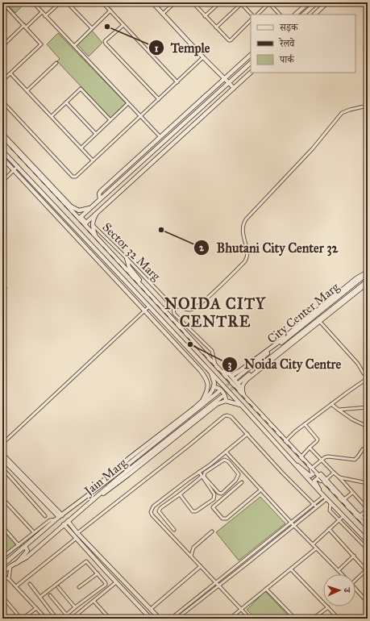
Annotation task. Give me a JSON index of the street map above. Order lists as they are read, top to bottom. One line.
{"streets":{"main road":["City Center Marg","Jain Marg"],"street":["Sector 32 Marg"]},"districts":["NOIDA CITY CENTRE"],"places":["Temple","Bhutani City Center 32","Noida City Centre"],"legend":["सड़क","रेलवे","पार्क"],"north":"right"}
